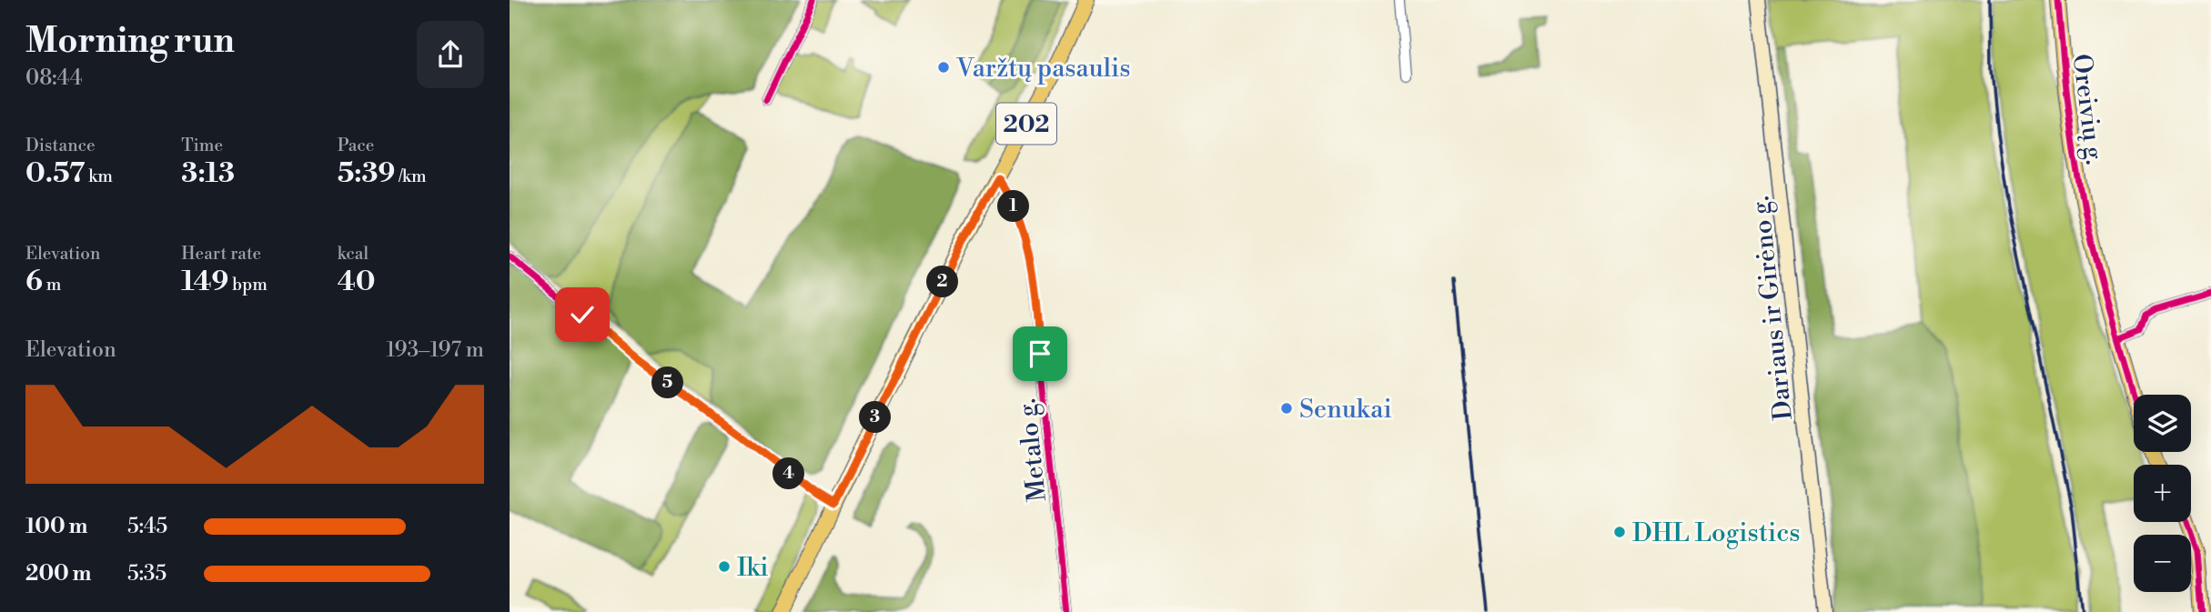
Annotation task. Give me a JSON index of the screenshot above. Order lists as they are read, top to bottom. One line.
{"streets":{"main road":["Oreivių g.","202","Dariaus ir Girėno g."],"street":["Metalo g."]},"crossings":[["202","Metalo g."]],"places":["Varžtų pasaulis","Senukai","DHL Logistics","Iki"],"page":{"heading":["Morning run","08:44"],"stats":[["Distance","0.57 km"],["Time","3:13"],["Pace","5:39 /km"],["Elevation","6 m"],["Heart rate","149 bpm"],["kcal","40"]],"pins":["1","2","5","3","4"],"chart":["Elevation","193–197 m"],"map_buttons":["+","−"],"list":[{"name":"100 m","note":"5:45"},{"name":"200 m","note":"5:35"}]}}
